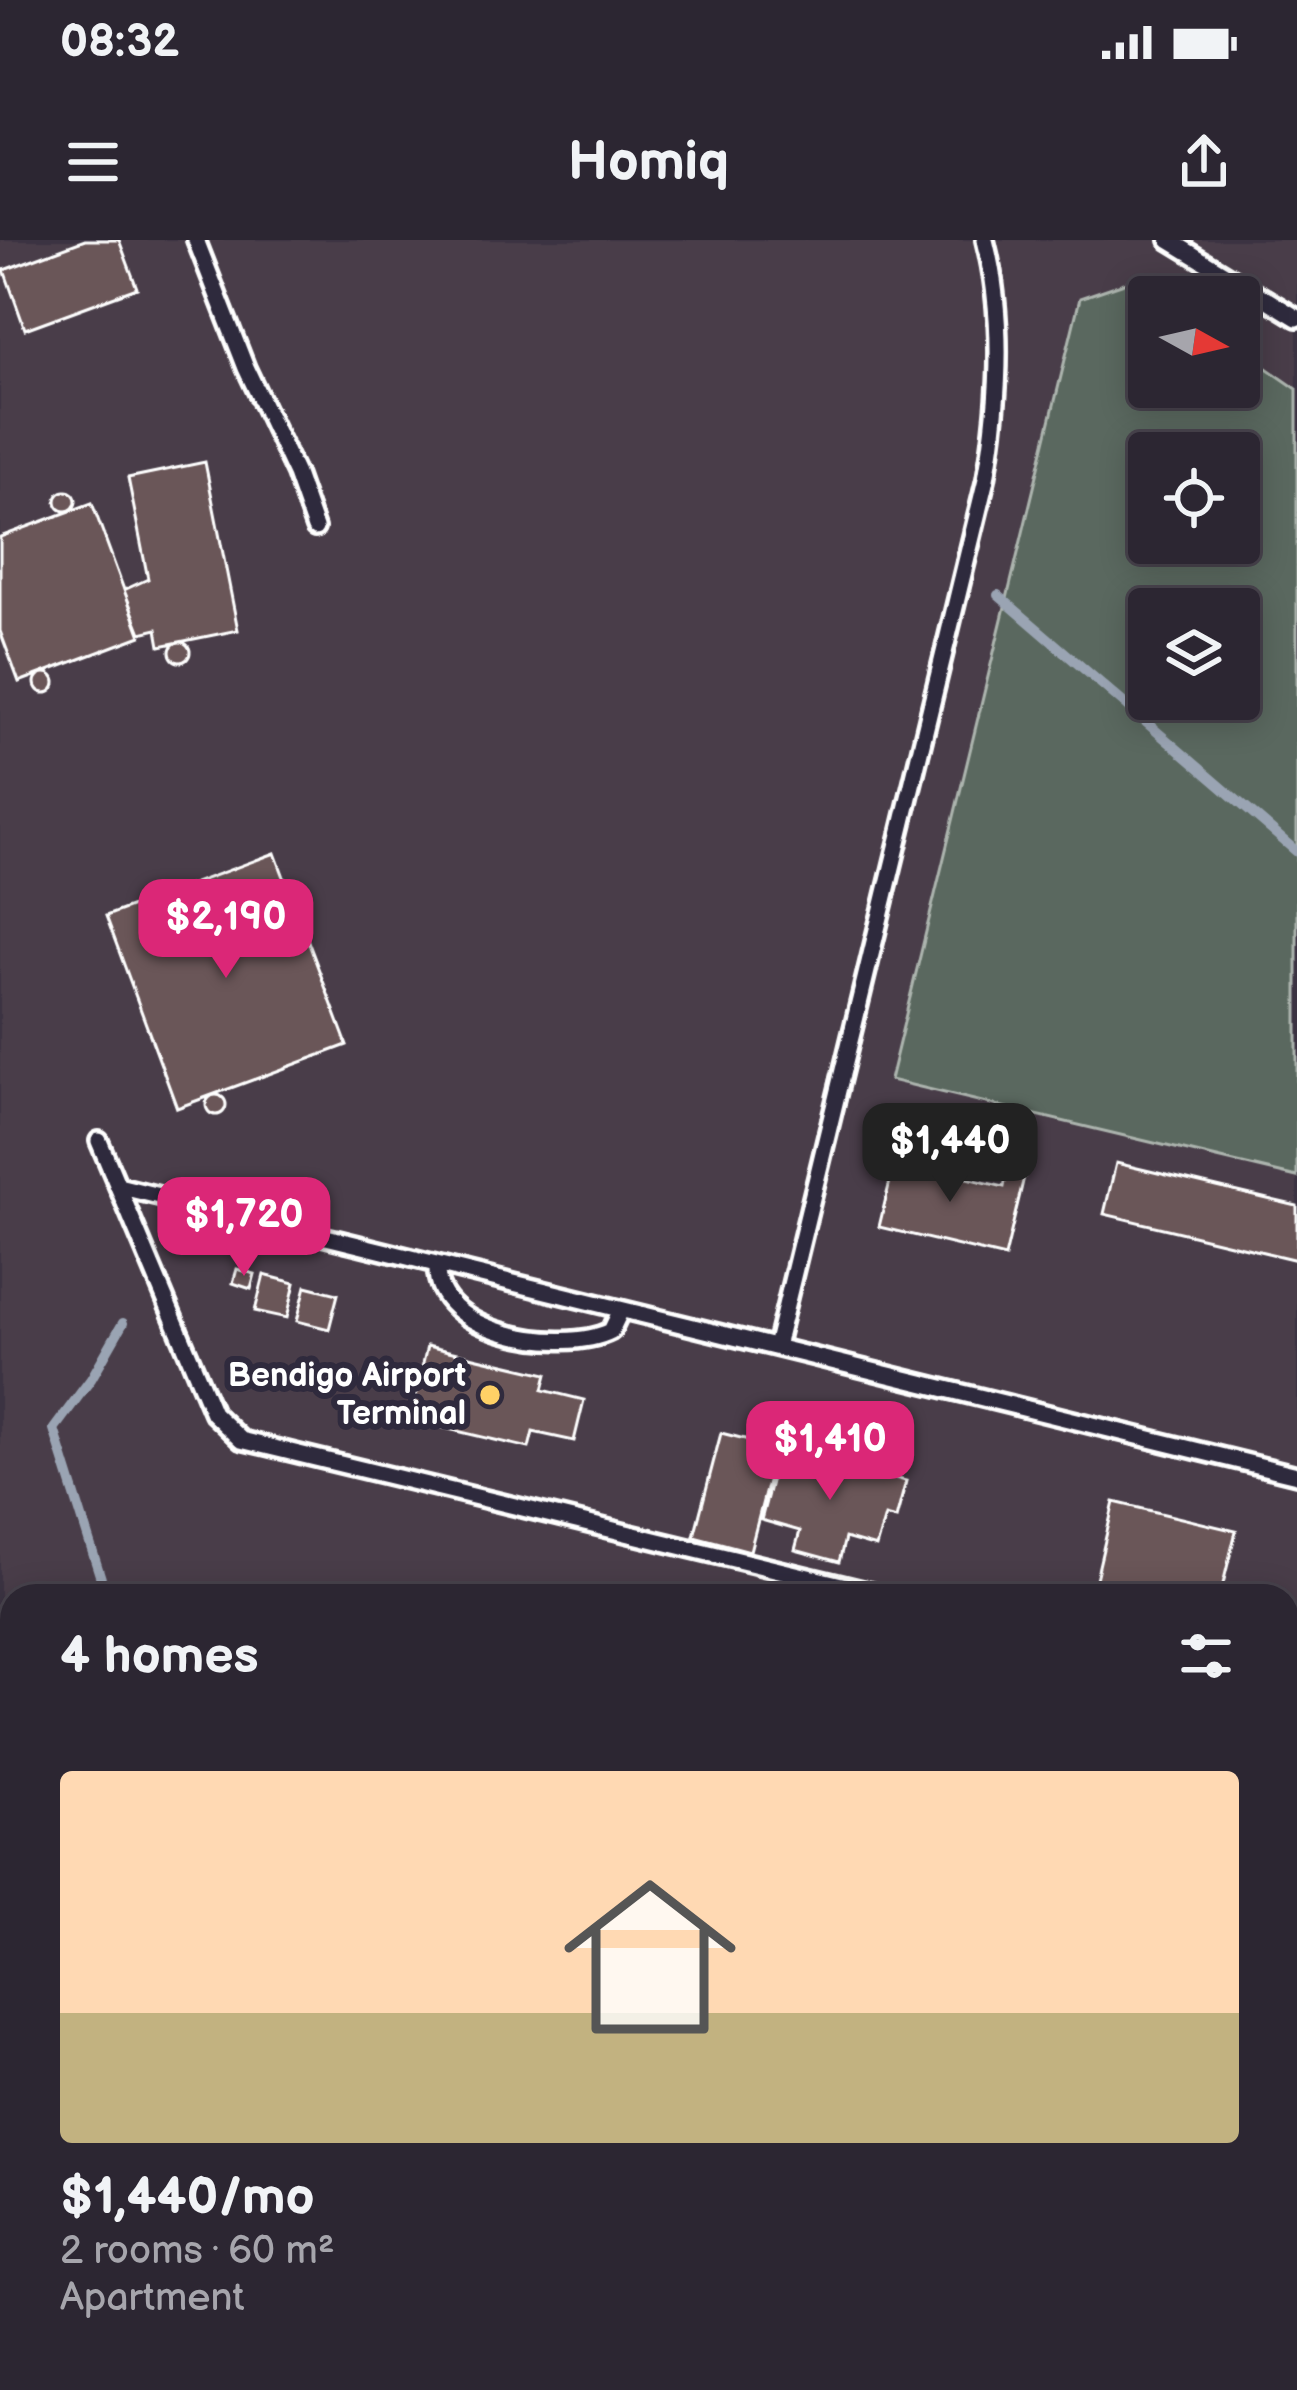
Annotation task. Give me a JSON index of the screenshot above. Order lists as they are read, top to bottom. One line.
{"places":["Bendigo Airport Terminal"],"north":"right","page":{"status":"08:32","header":"Homiq","price":["$2,190","$1,440","$1,720","$1,410"],"heading":"4 homes","list":[{"name":"$1,440/mo","note":"2 rooms · 60 m² · Apartment"}]}}
